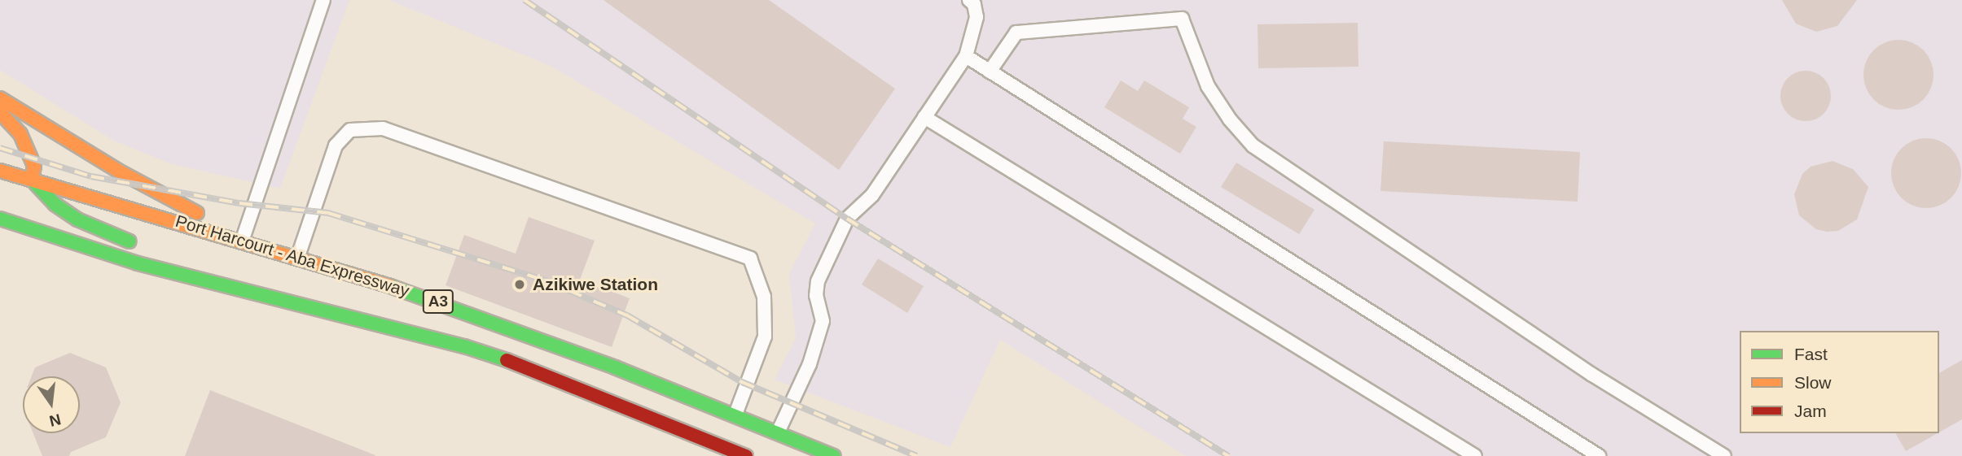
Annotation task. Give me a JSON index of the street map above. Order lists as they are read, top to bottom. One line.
{"streets":{"main road":["Port Harcourt - Aba Expressway","A3"]},"places":["Azikiwe Station"],"legend":["Fast","Slow","Jam"],"north":"bottom"}
